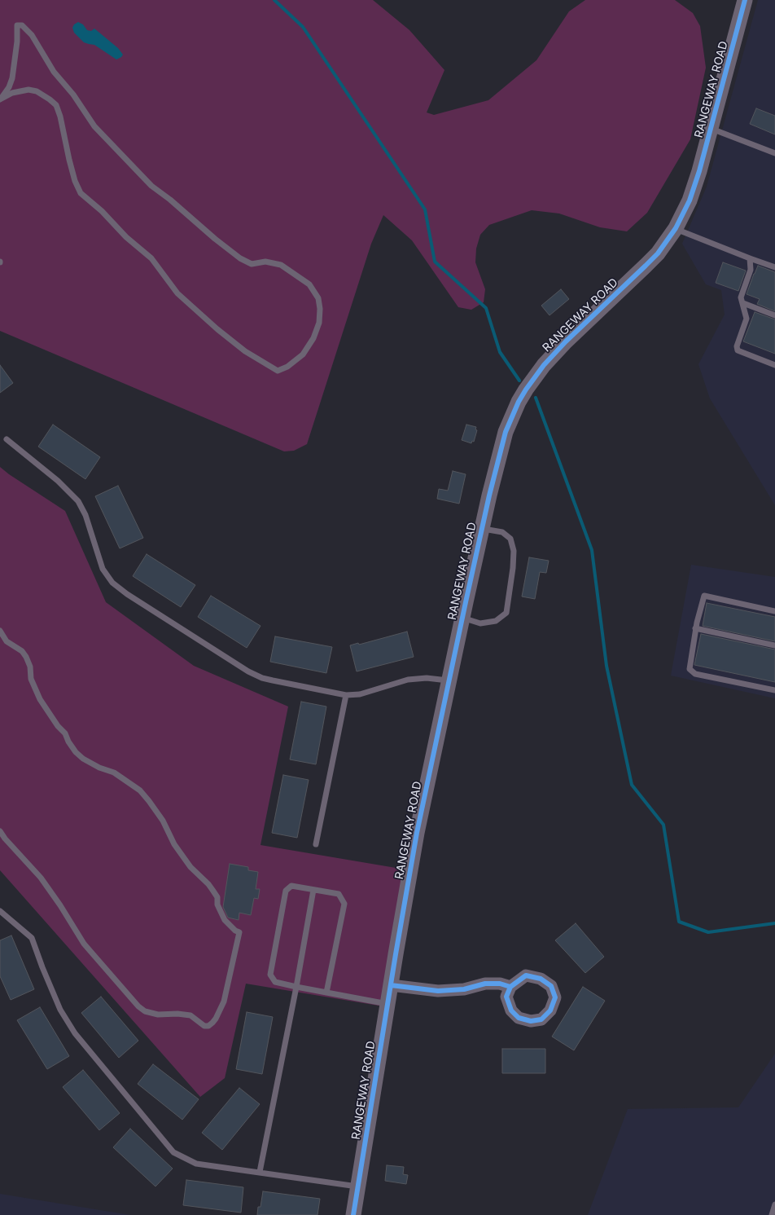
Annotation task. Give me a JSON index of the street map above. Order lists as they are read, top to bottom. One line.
{"streets":{"street":["RANGEWAY ROAD"]}}
